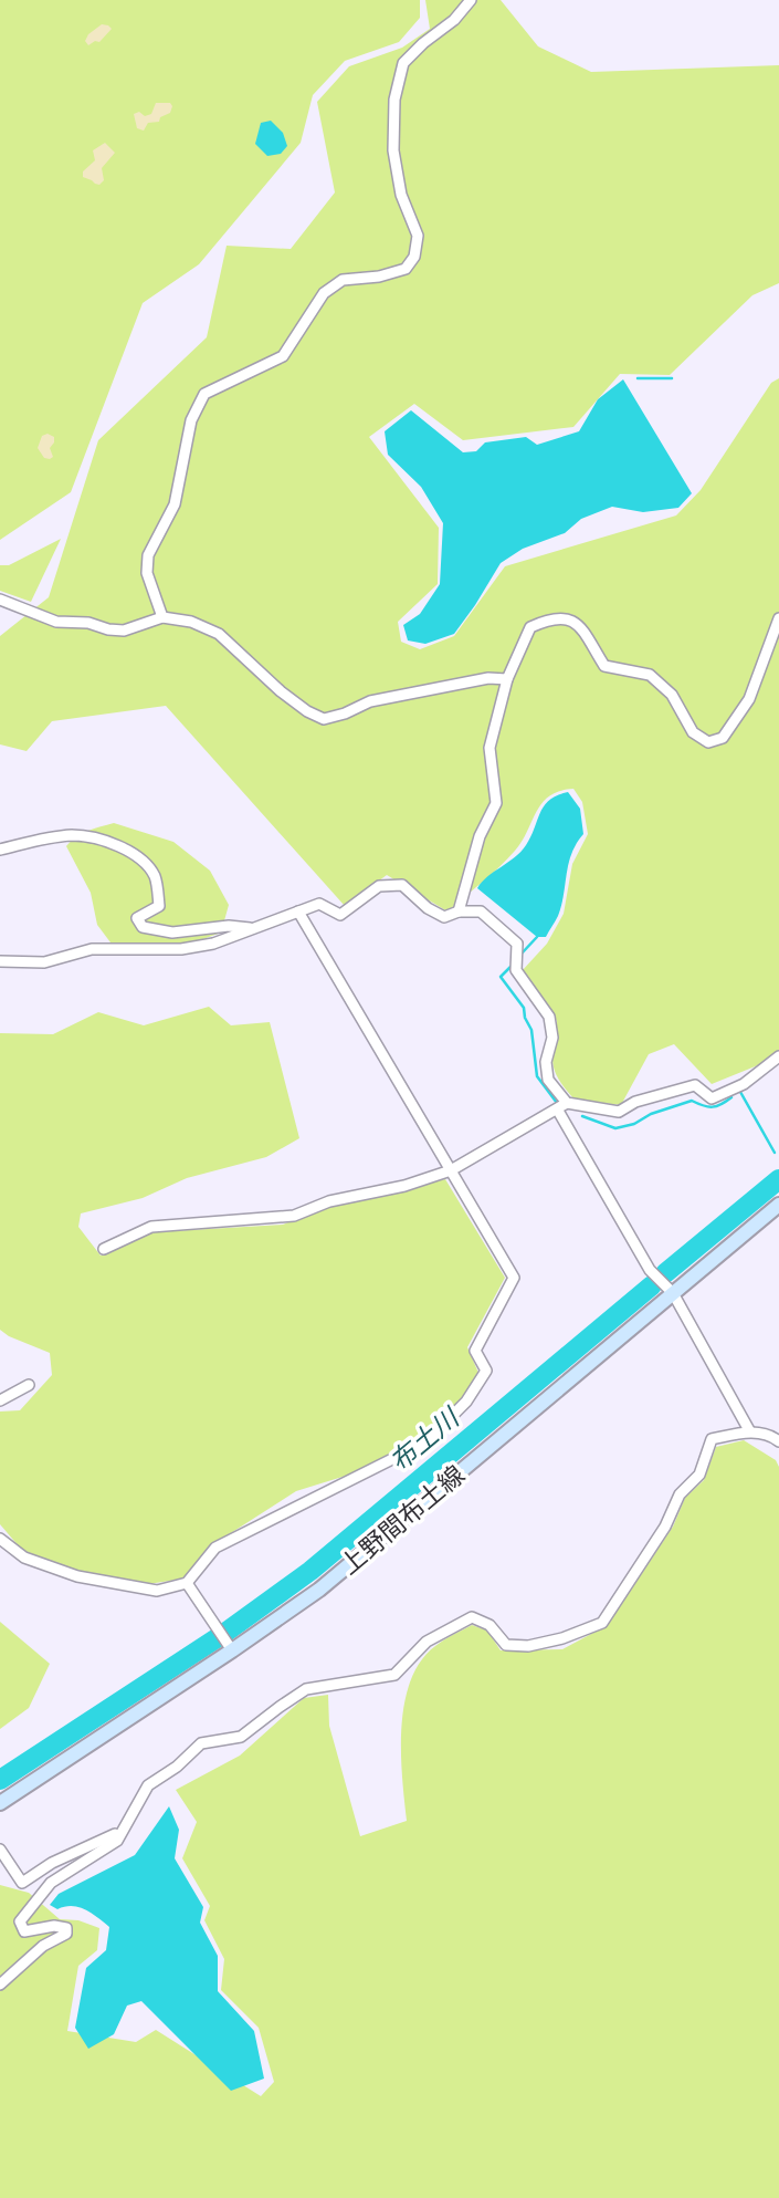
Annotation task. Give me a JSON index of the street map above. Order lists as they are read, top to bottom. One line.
{"streets":{"main road":["上野間布土線"]},"water":["布土川"]}
